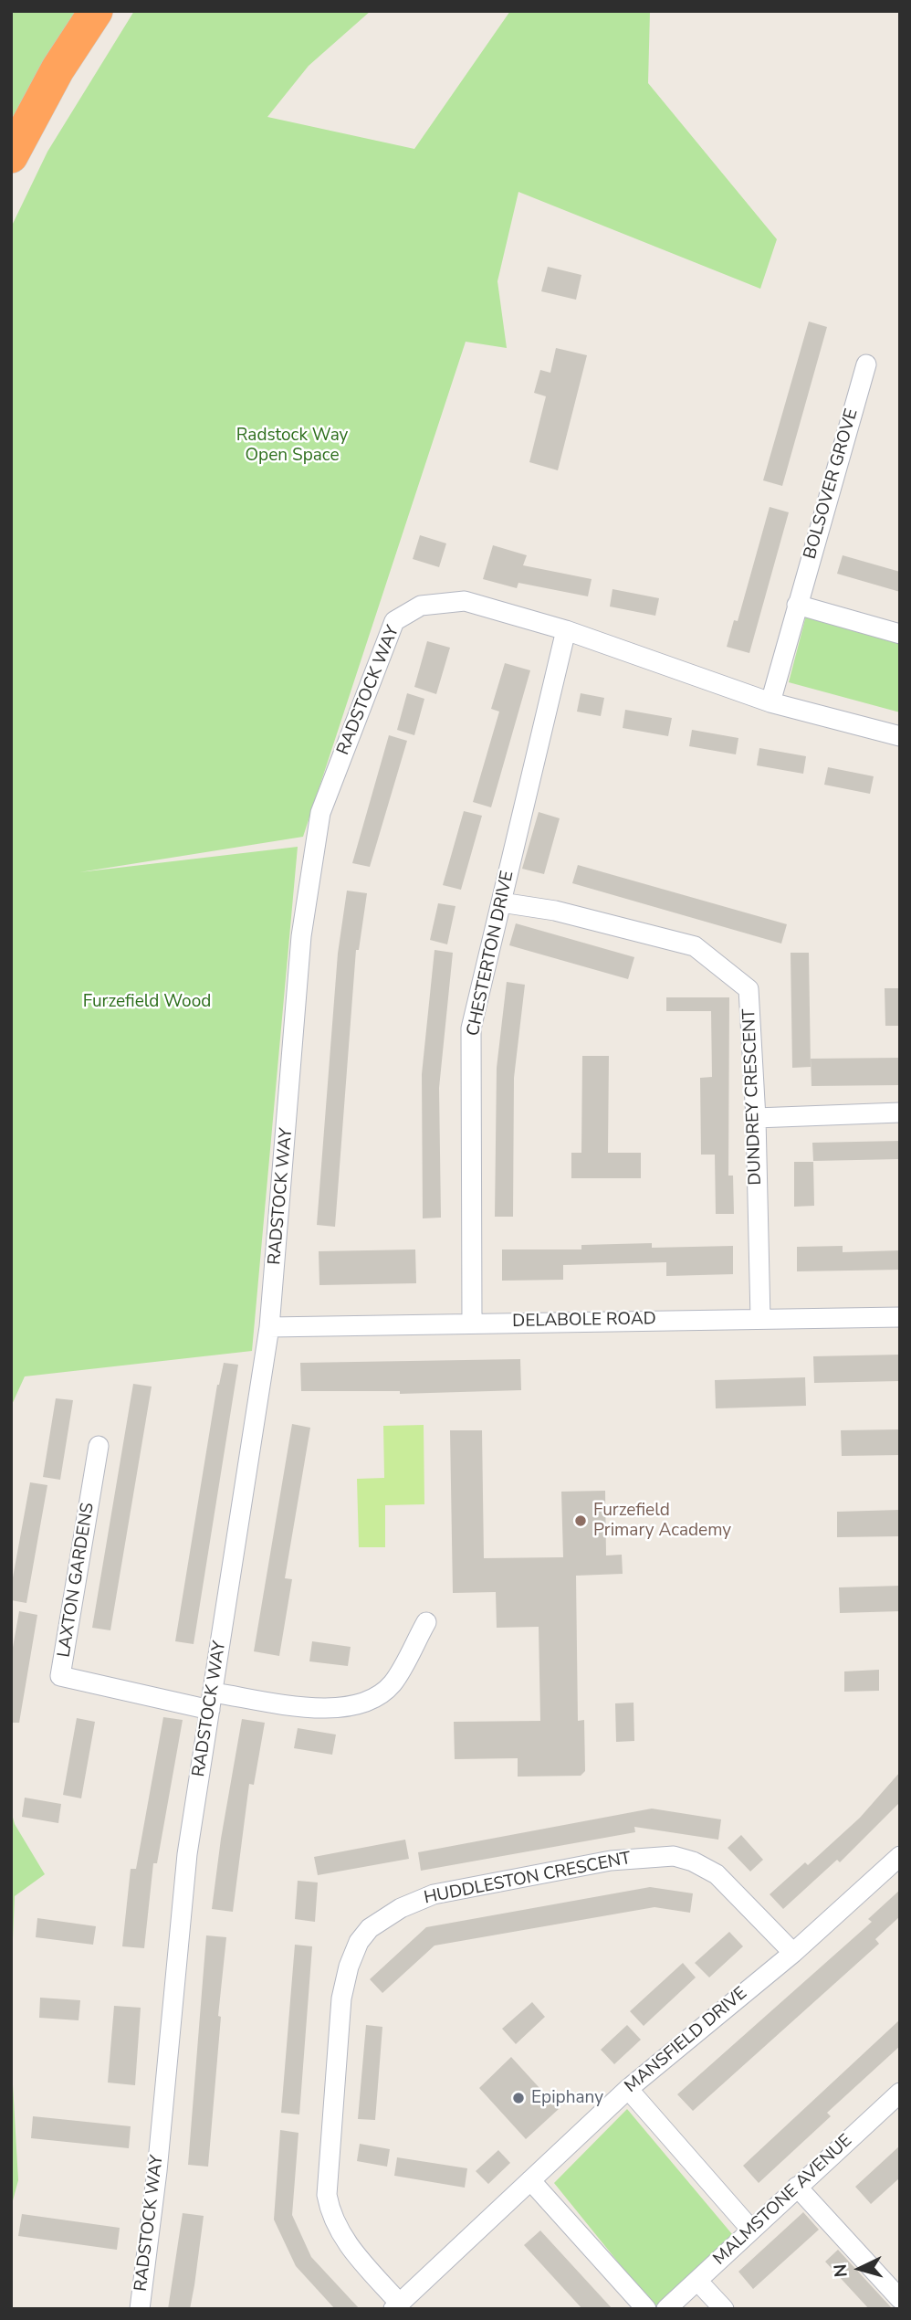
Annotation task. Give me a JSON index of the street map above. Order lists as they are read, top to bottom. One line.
{"streets":{"street":["BOLSOVER GROVE","RADSTOCK WAY","CHESTERTON DRIVE","DUNDREY CRESCENT","DELABOLE ROAD","LAXTON GARDENS","HUDDLESTON CRESCENT","MANSFIELD DRIVE","MALMSTONE AVENUE"]},"crossings":[["BOLSOVER GROVE","RADSTOCK WAY"],["RADSTOCK WAY","CHESTERTON DRIVE"],["RADSTOCK WAY","DELABOLE ROAD"],["RADSTOCK WAY","LAXTON GARDENS"],["CHESTERTON DRIVE","DUNDREY CRESCENT"],["CHESTERTON DRIVE","DELABOLE ROAD"],["DUNDREY CRESCENT","DELABOLE ROAD"],["HUDDLESTON CRESCENT","MANSFIELD DRIVE"]],"parks":["Radstock Way Open Space","Furzefield Wood"],"places":["Furzefield Primary Academy","Epiphany"],"north":"left"}
